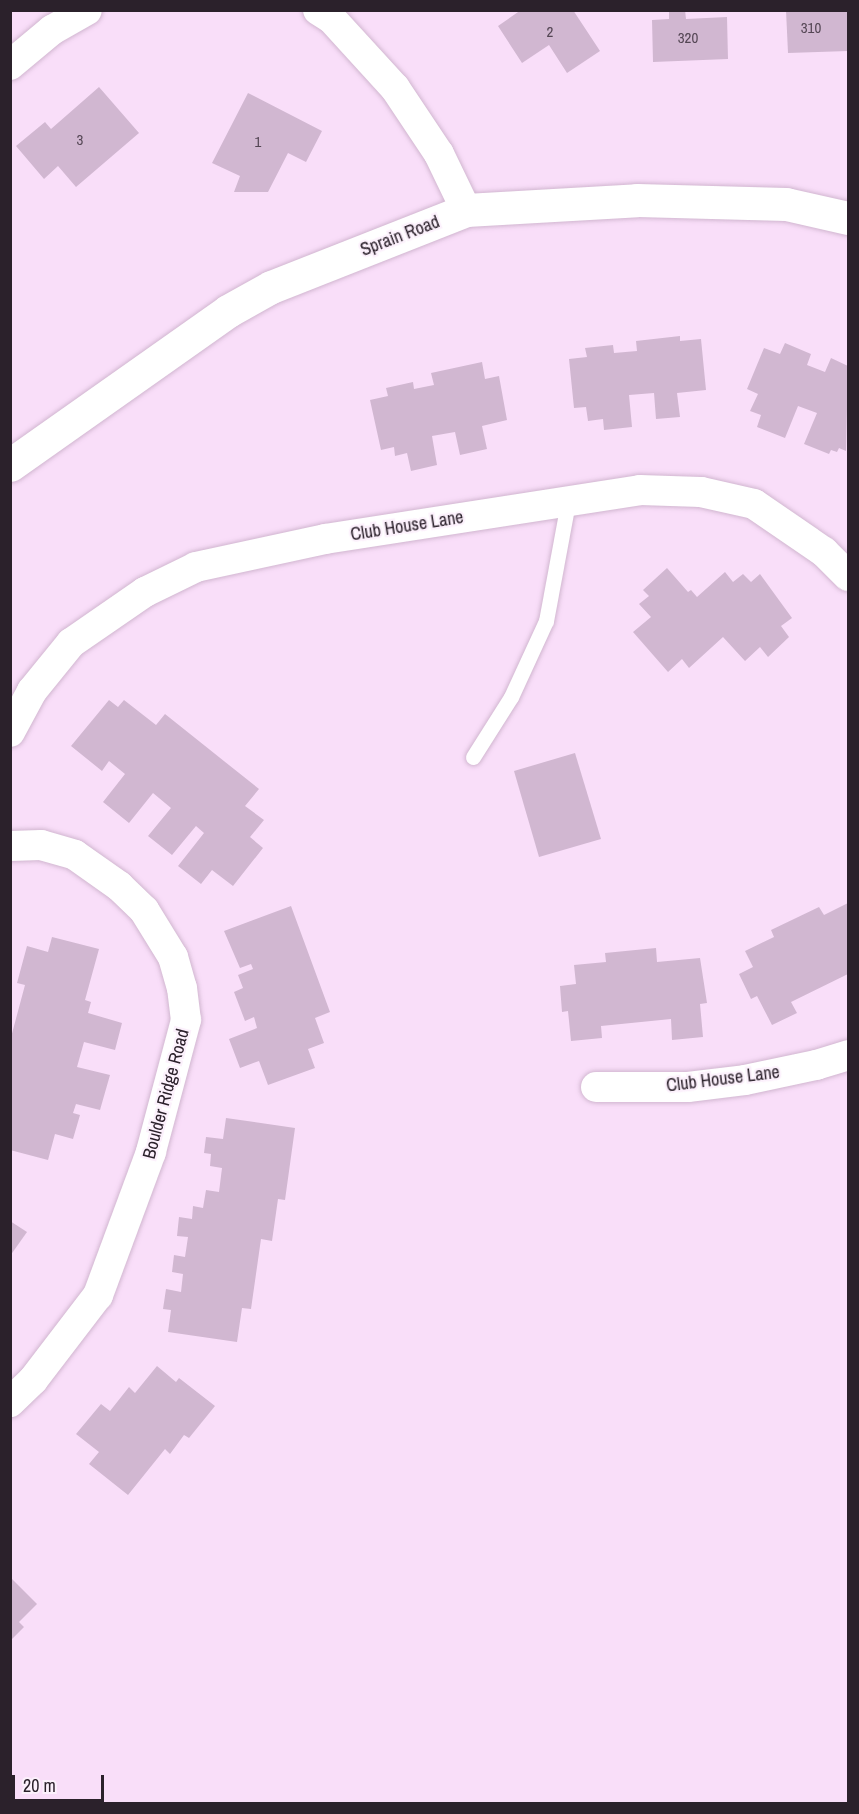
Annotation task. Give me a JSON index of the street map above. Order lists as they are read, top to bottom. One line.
{"streets":{"street":["Sprain Road","Club House Lane","Boulder Ridge Road"]},"house_numbers":["310","2","320","3","1"],"scale_bar":"20 m"}
